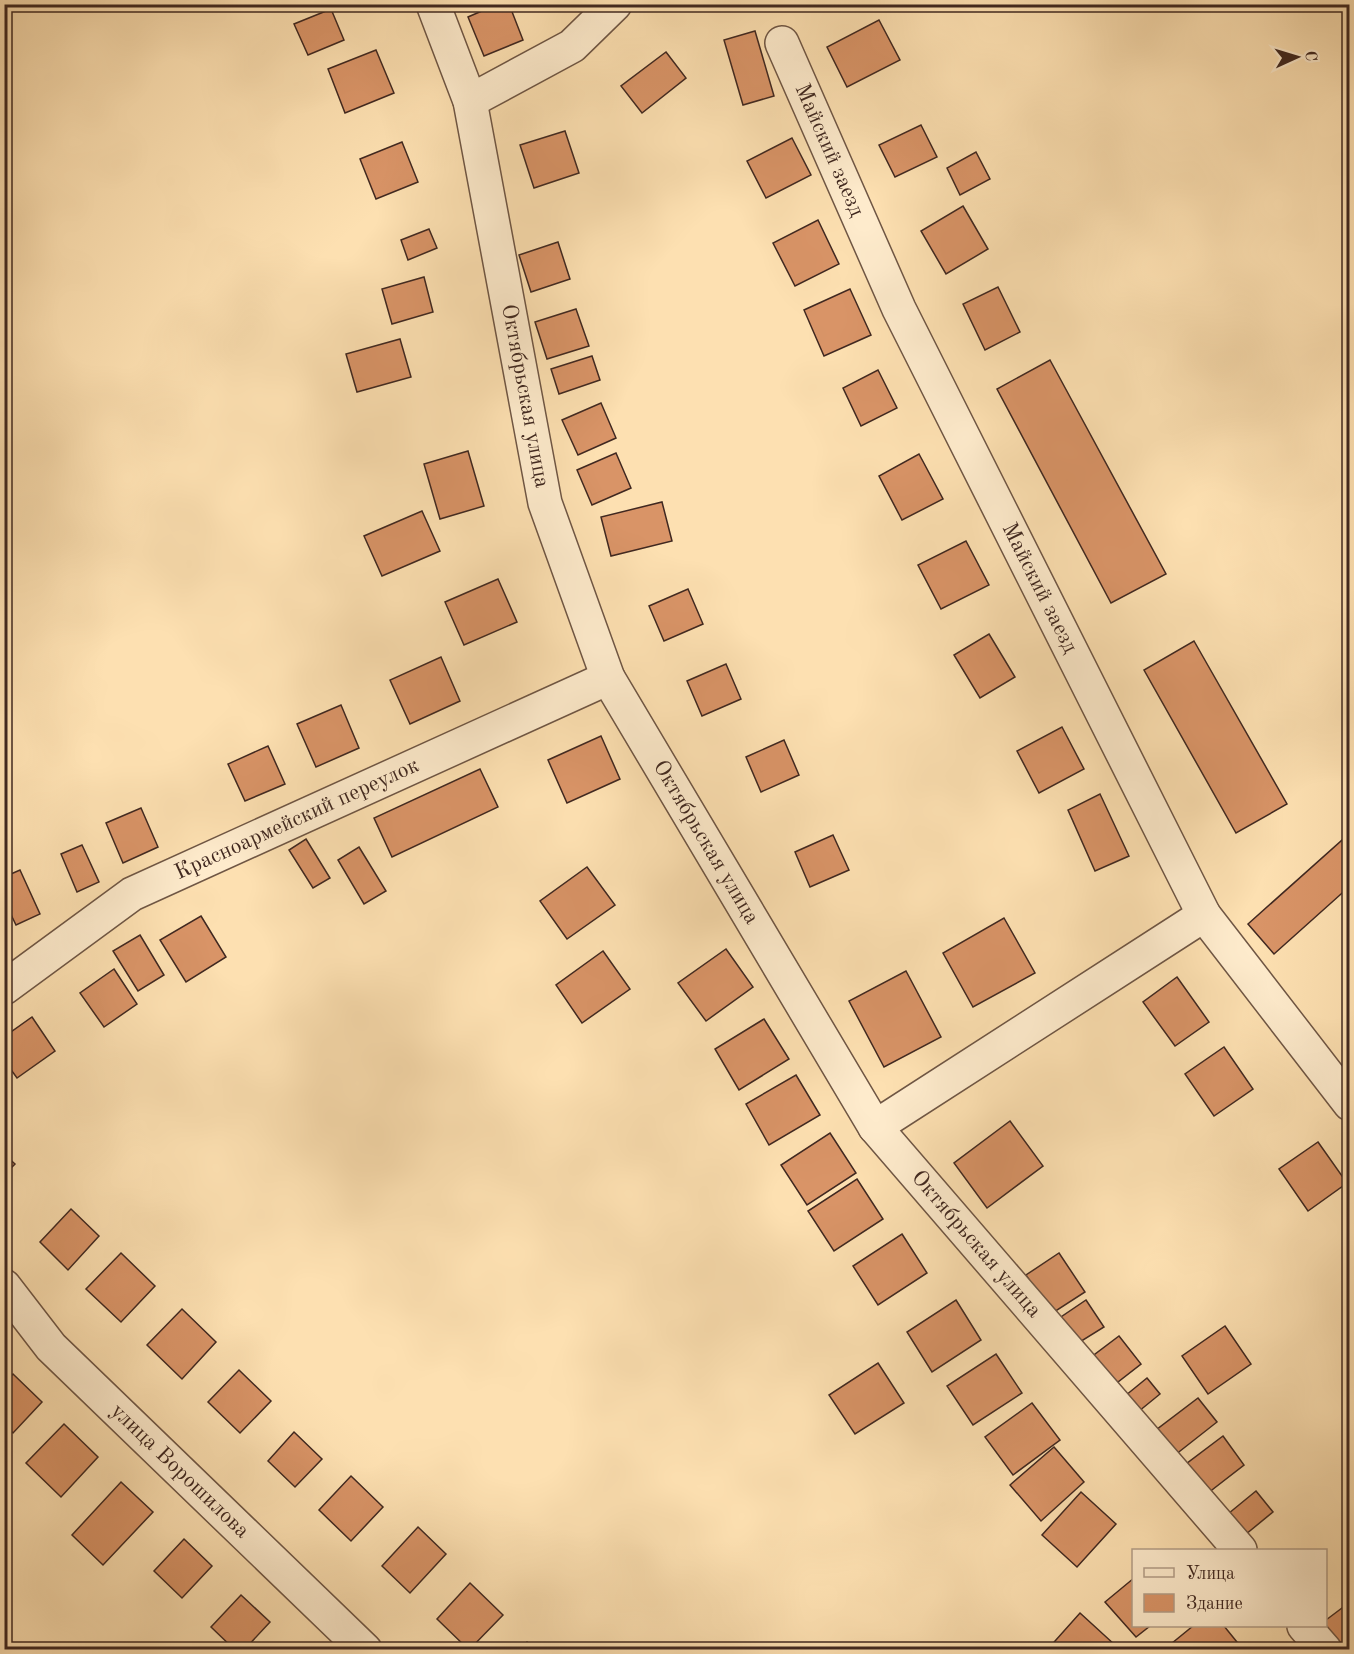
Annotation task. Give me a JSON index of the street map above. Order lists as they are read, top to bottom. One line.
{"streets":{"street":["Майский заезд","Октябрьская улица","Красноармейский переулок","улица Ворошилова"]},"crossings":[["Октябрьская улица","Красноармейский переулок"]],"legend":["Улица","Здание"],"north":"right"}
